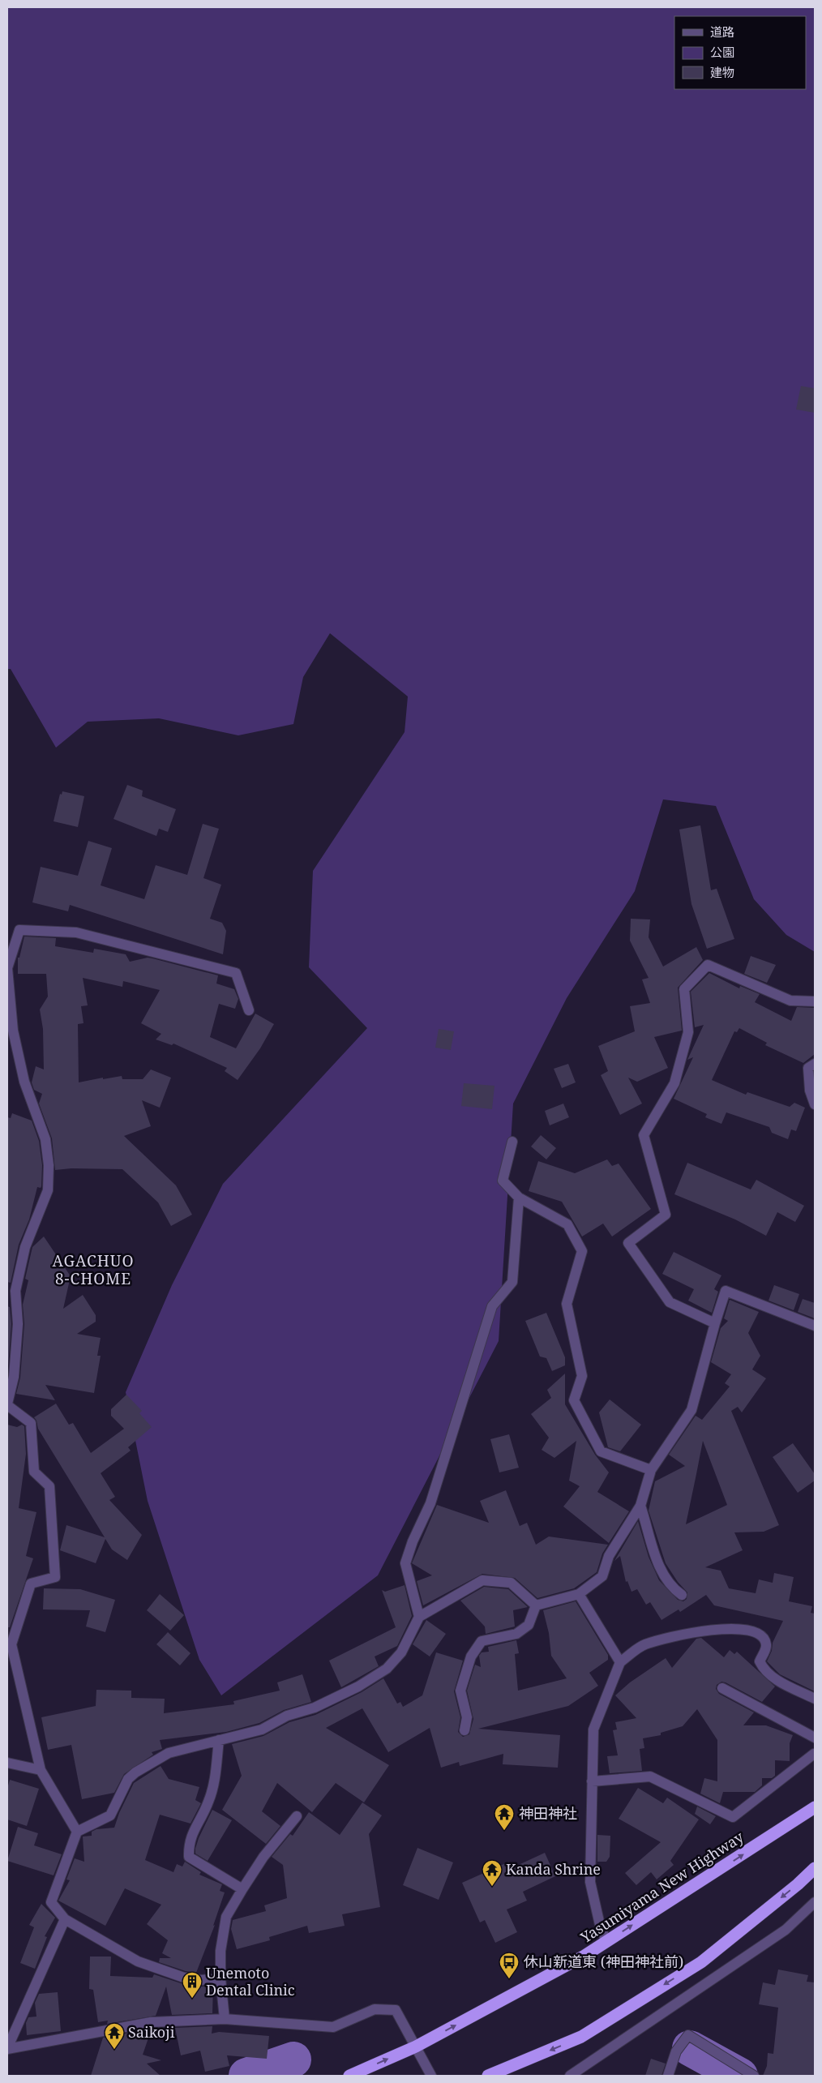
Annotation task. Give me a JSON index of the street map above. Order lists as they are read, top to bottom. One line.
{"streets":{"highway":["Yasumiyama New Highway"]},"districts":["AGACHUO 8-CHOME"],"places":{"temple":["神田神社","Kanda Shrine","Saikoji"],"bus stop":["休山新道東 (神田神社前)"],"building":["Unemoto Dental Clinic"]},"legend":["道路","公園","建物"]}
